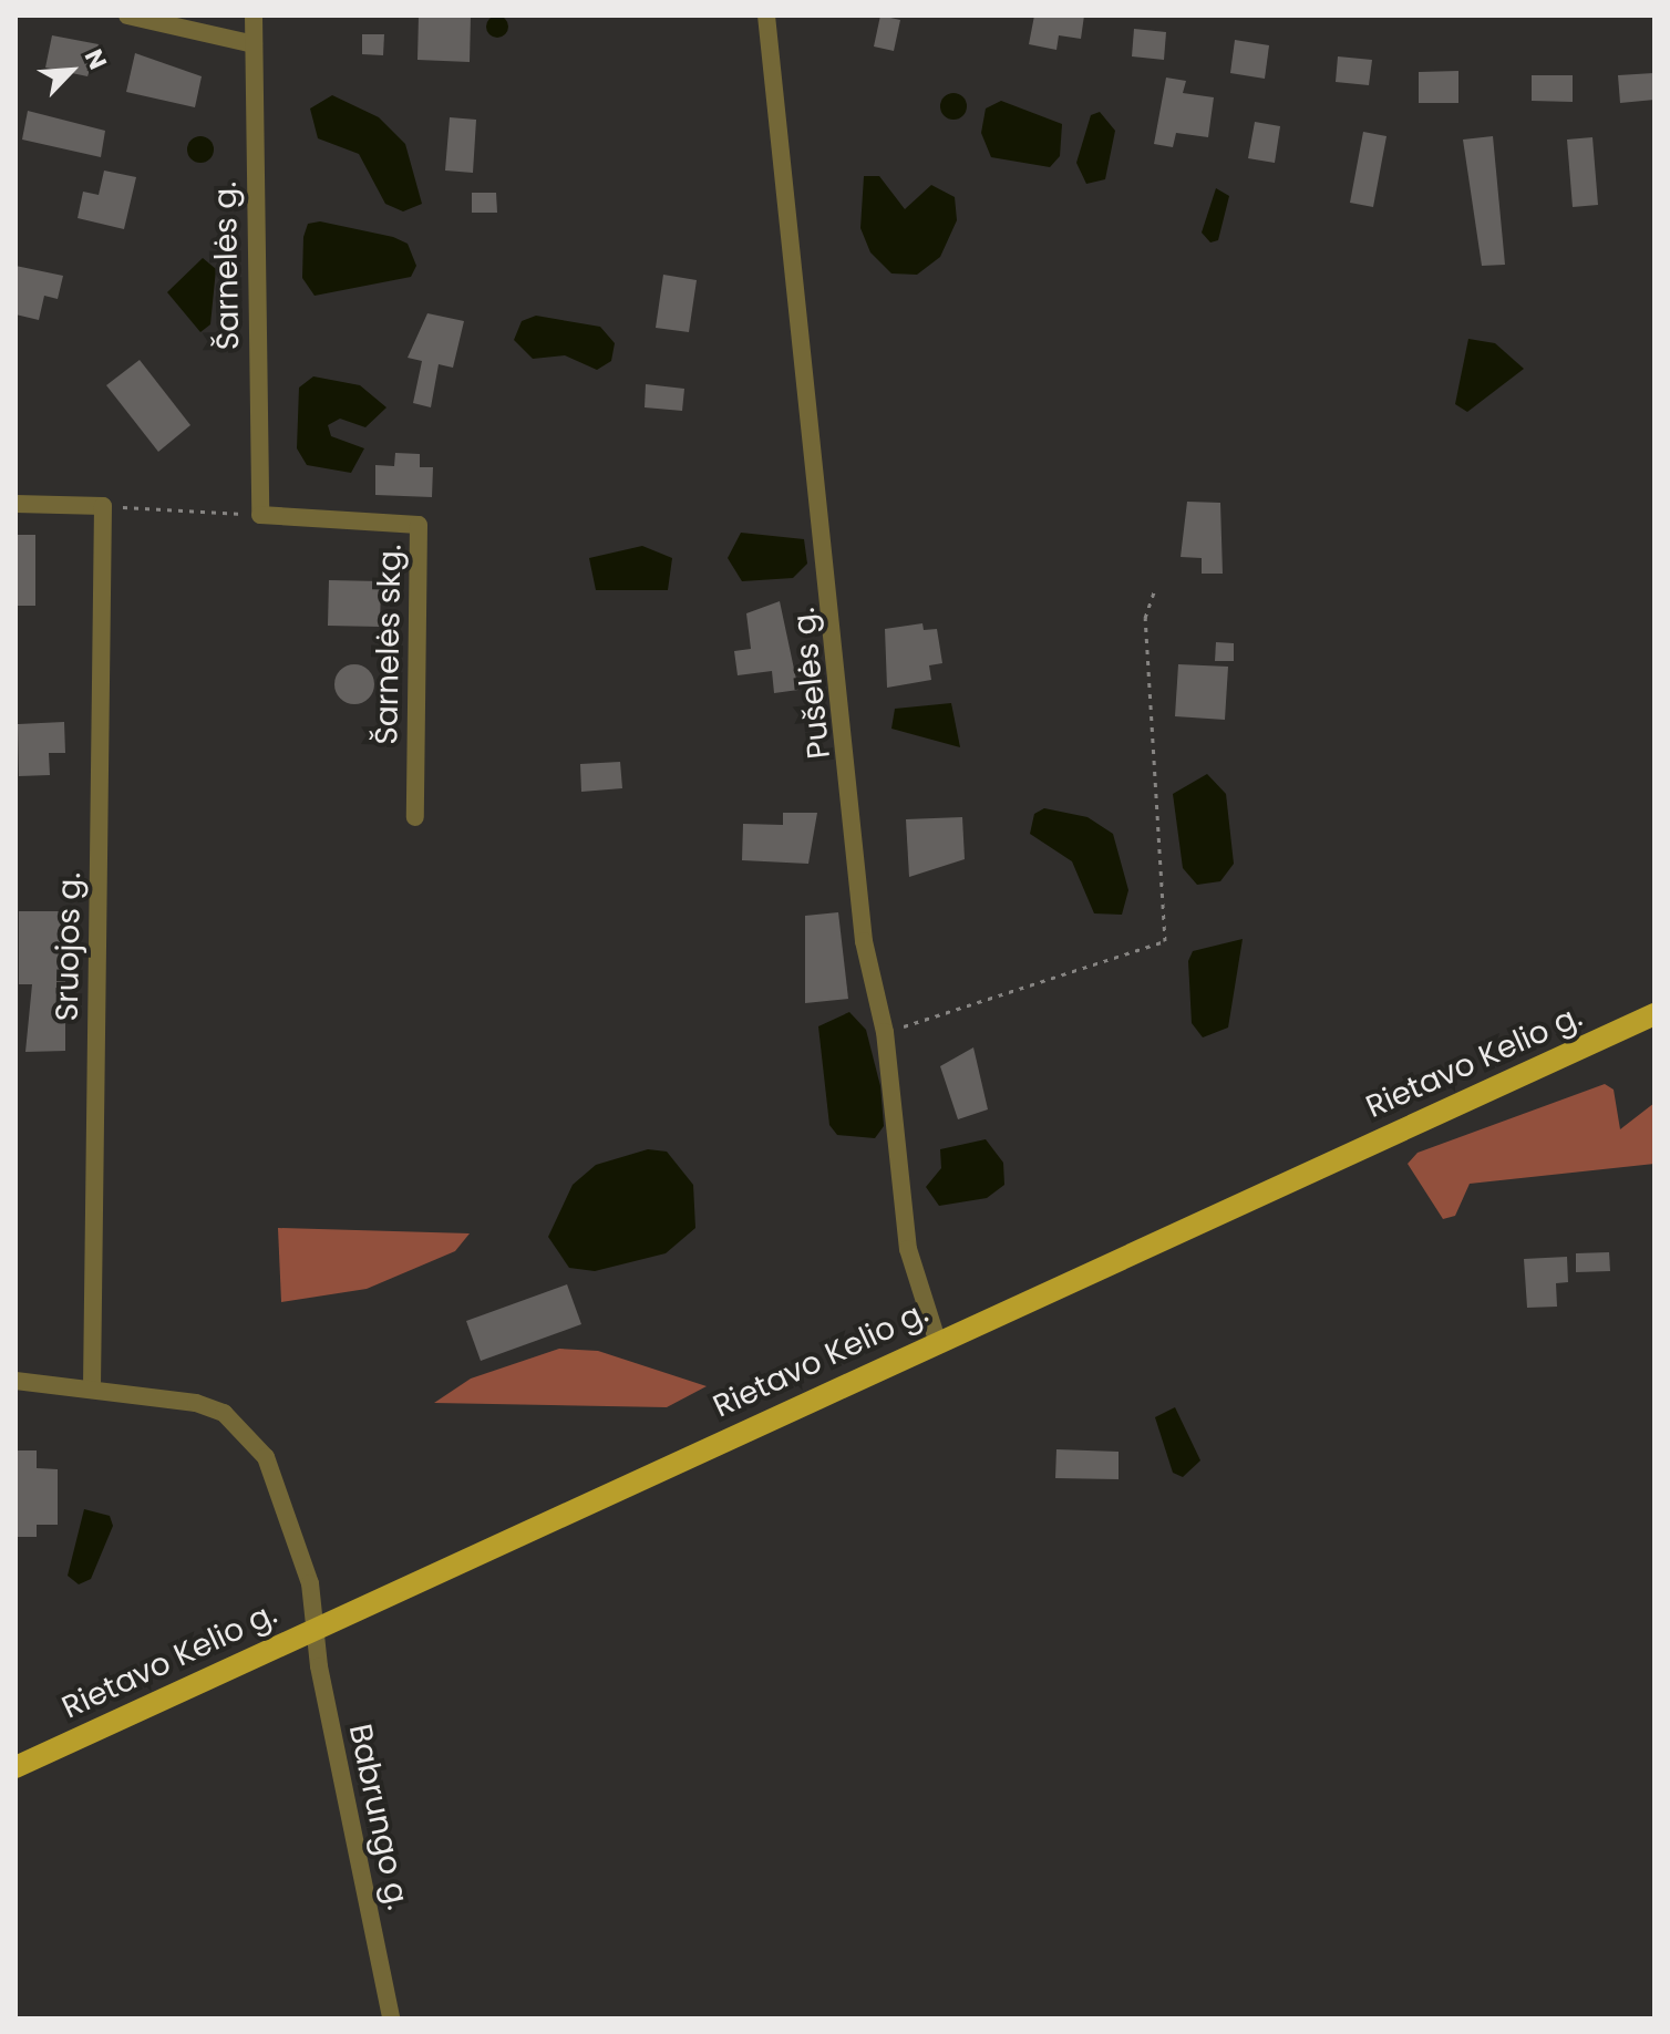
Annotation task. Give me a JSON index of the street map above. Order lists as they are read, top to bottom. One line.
{"streets":{"main road":["Rietavo Kelio g."],"street":["Šarnelės g.","Šarnelės skg.","Pušelės g.","Sruojos g.","Babrungo g."]},"crossings":[["Šarnelės g.","Šarnelės skg."],["Pušelės g.","Rietavo Kelio g."],["Sruojos g.","Babrungo g."],["Rietavo Kelio g.","Babrungo g."]],"north":"top right"}
